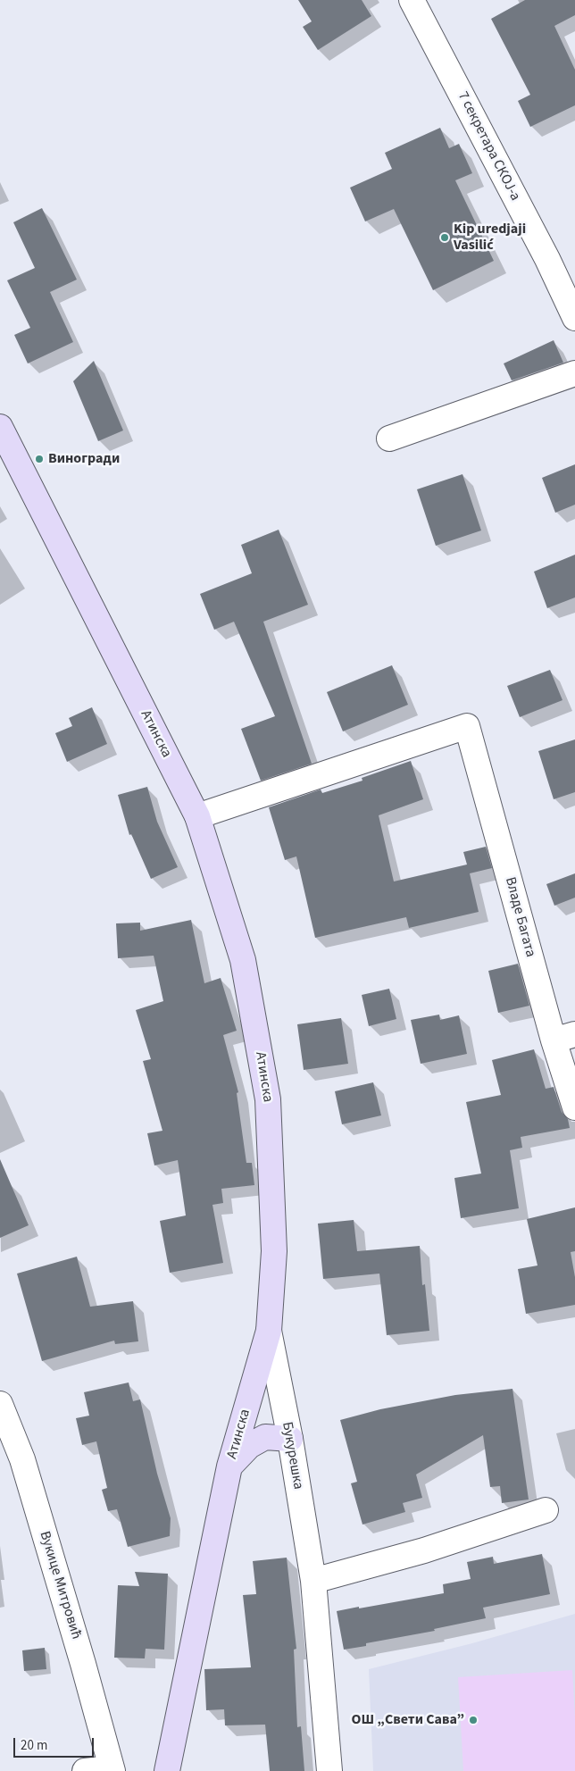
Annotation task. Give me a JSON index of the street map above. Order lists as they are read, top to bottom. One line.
{"streets":{"street":["7 секретара СКОЈ-а","Атинска","Владе Багата","Букурешка","Вукице Митровић"]},"crossings":[["Атинска","Владе Багата"],["Атинска","Букурешка"]],"places":["Kip uredjaji Vasilić","Виногради","ОШ „Свети Сава”"],"scale_bar":"20 m"}
